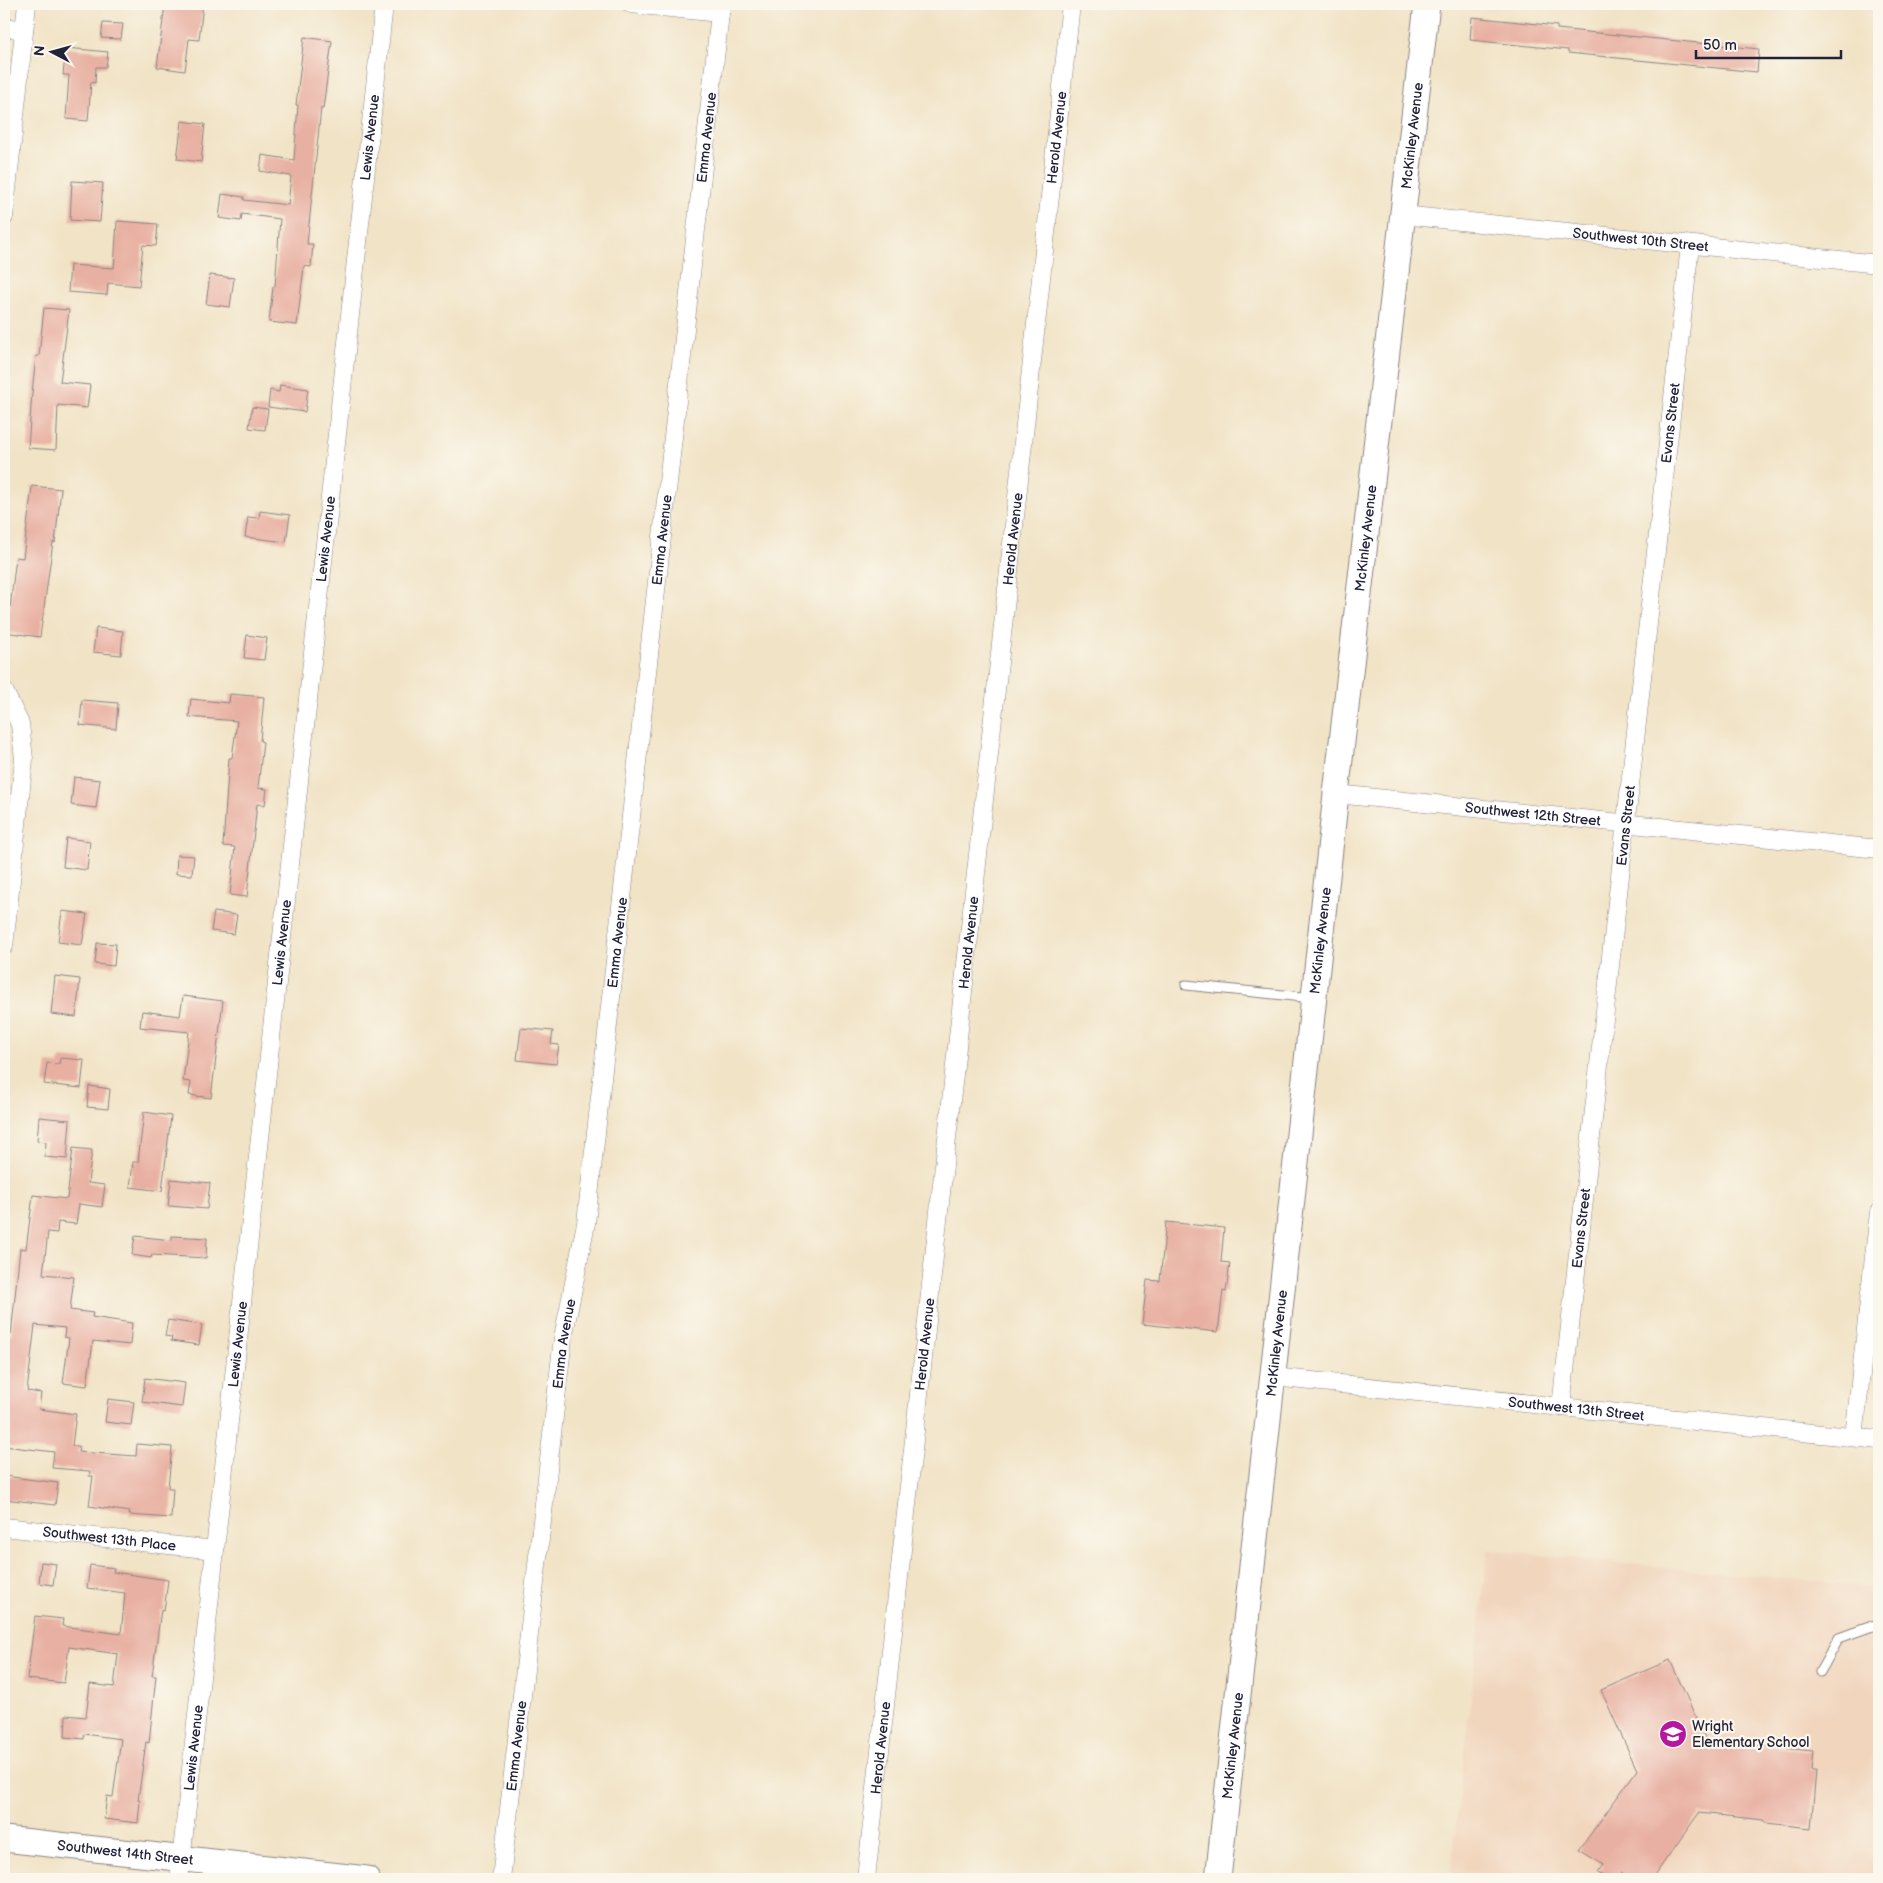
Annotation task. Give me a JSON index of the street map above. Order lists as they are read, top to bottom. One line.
{"streets":{"main road":["McKinley Avenue","Southwest 14th Street"],"street":["Lewis Avenue","Herold Avenue","Emma Avenue","Southwest 10th Street","Evans Street","Southwest 12th Street","Southwest 13th Street","Southwest 13th Place"]},"crossings":[["Lewis Avenue","Southwest 13th Place"],["Lewis Avenue","Southwest 14th Street"],["McKinley Avenue","Southwest 10th Street"],["McKinley Avenue","Southwest 12th Street"],["McKinley Avenue","Southwest 13th Street"],["Southwest 10th Street","Evans Street"],["Evans Street","Southwest 12th Street"],["Evans Street","Southwest 13th Street"]],"places":{"school or university":["Wright Elementary School"]},"scale_bar":"50 m","north":"left"}
